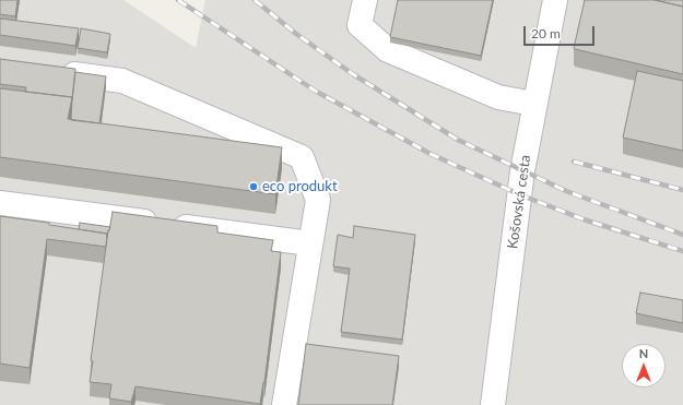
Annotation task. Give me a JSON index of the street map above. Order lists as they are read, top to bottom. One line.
{"streets":{"street":["Košovská cesta"]},"places":["eco produkt"],"scale_bar":"20 m","north":"top"}
